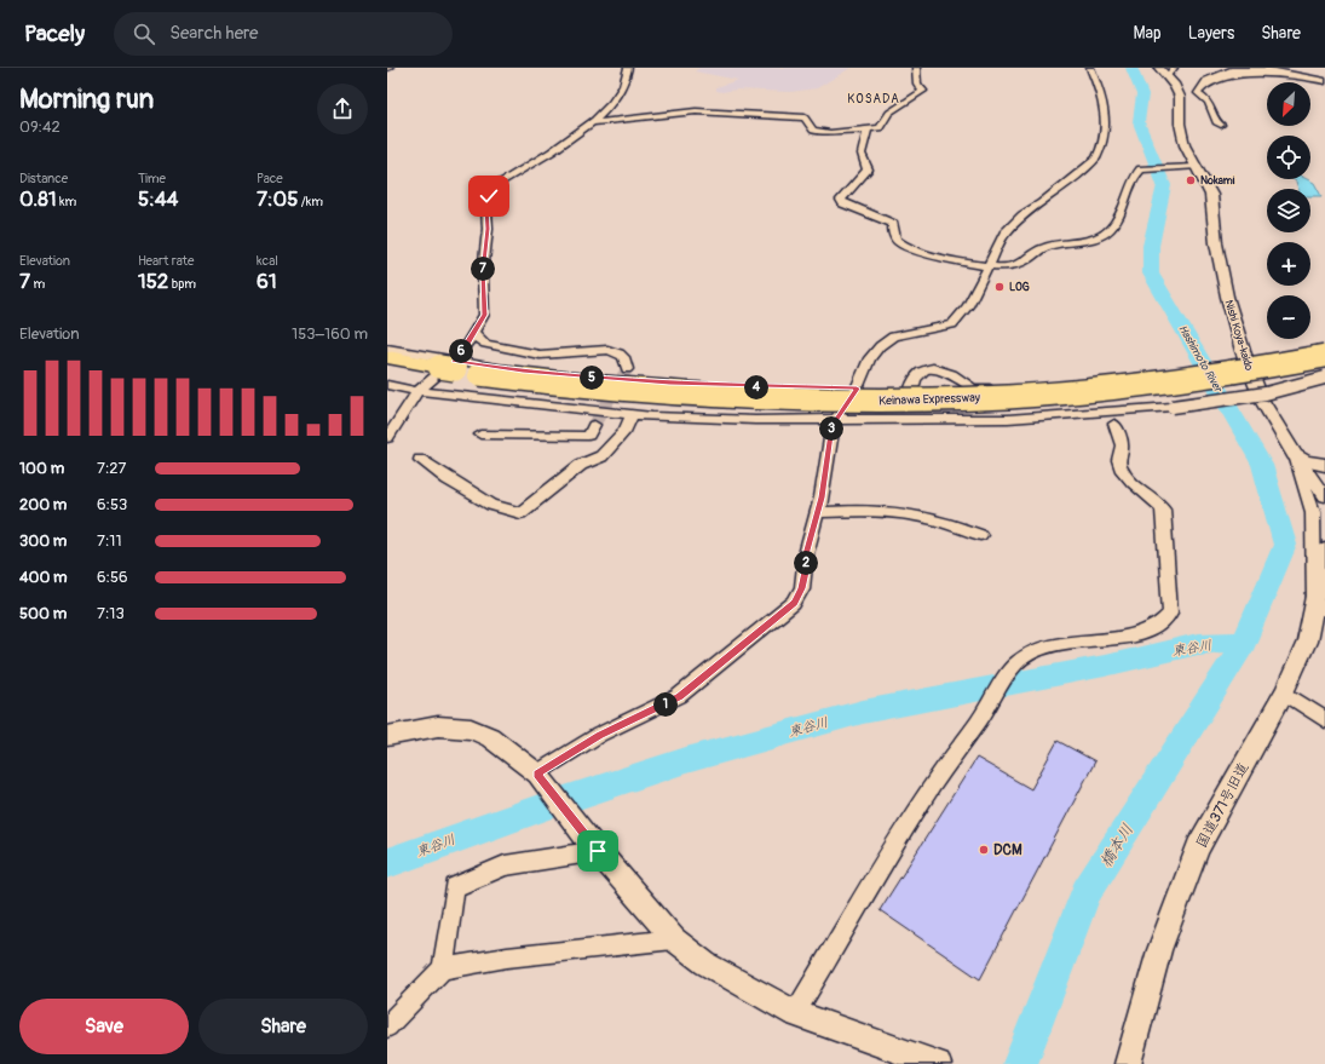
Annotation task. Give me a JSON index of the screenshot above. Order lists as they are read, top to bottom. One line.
{"streets":{"highway":["Keinawa Expressway"],"street":["Nishi Koya-kaido","国道371号旧道"]},"crossings":[["Nishi Koya-kaido","国道371号旧道"]],"districts":["KOSADA"],"water":["Hashimoto River","東谷川","橋本川"],"places":["Nokami","LOG","DCM"],"north":"bottom left","page":{"header":"Pacely","search":"Search here","nav":["Map","Layers","Share"],"heading":["Morning run","09:42"],"map_buttons":["+","−"],"stats":[["Distance","0.81 km"],["Time","5:44"],["Pace","7:05 /km"],["Elevation","7 m"],["Heart rate","152 bpm"],["kcal","61"]],"pins":["7","6","5","4","3","2","1"],"chart":["Elevation","153–160 m"],"list":[{"name":"100 m","note":"7:27"},{"name":"200 m","note":"6:53"},{"name":"300 m","note":"7:11"},{"name":"400 m","note":"6:56"},{"name":"500 m","note":"7:13"}],"buttons":["Save","Share"]}}
